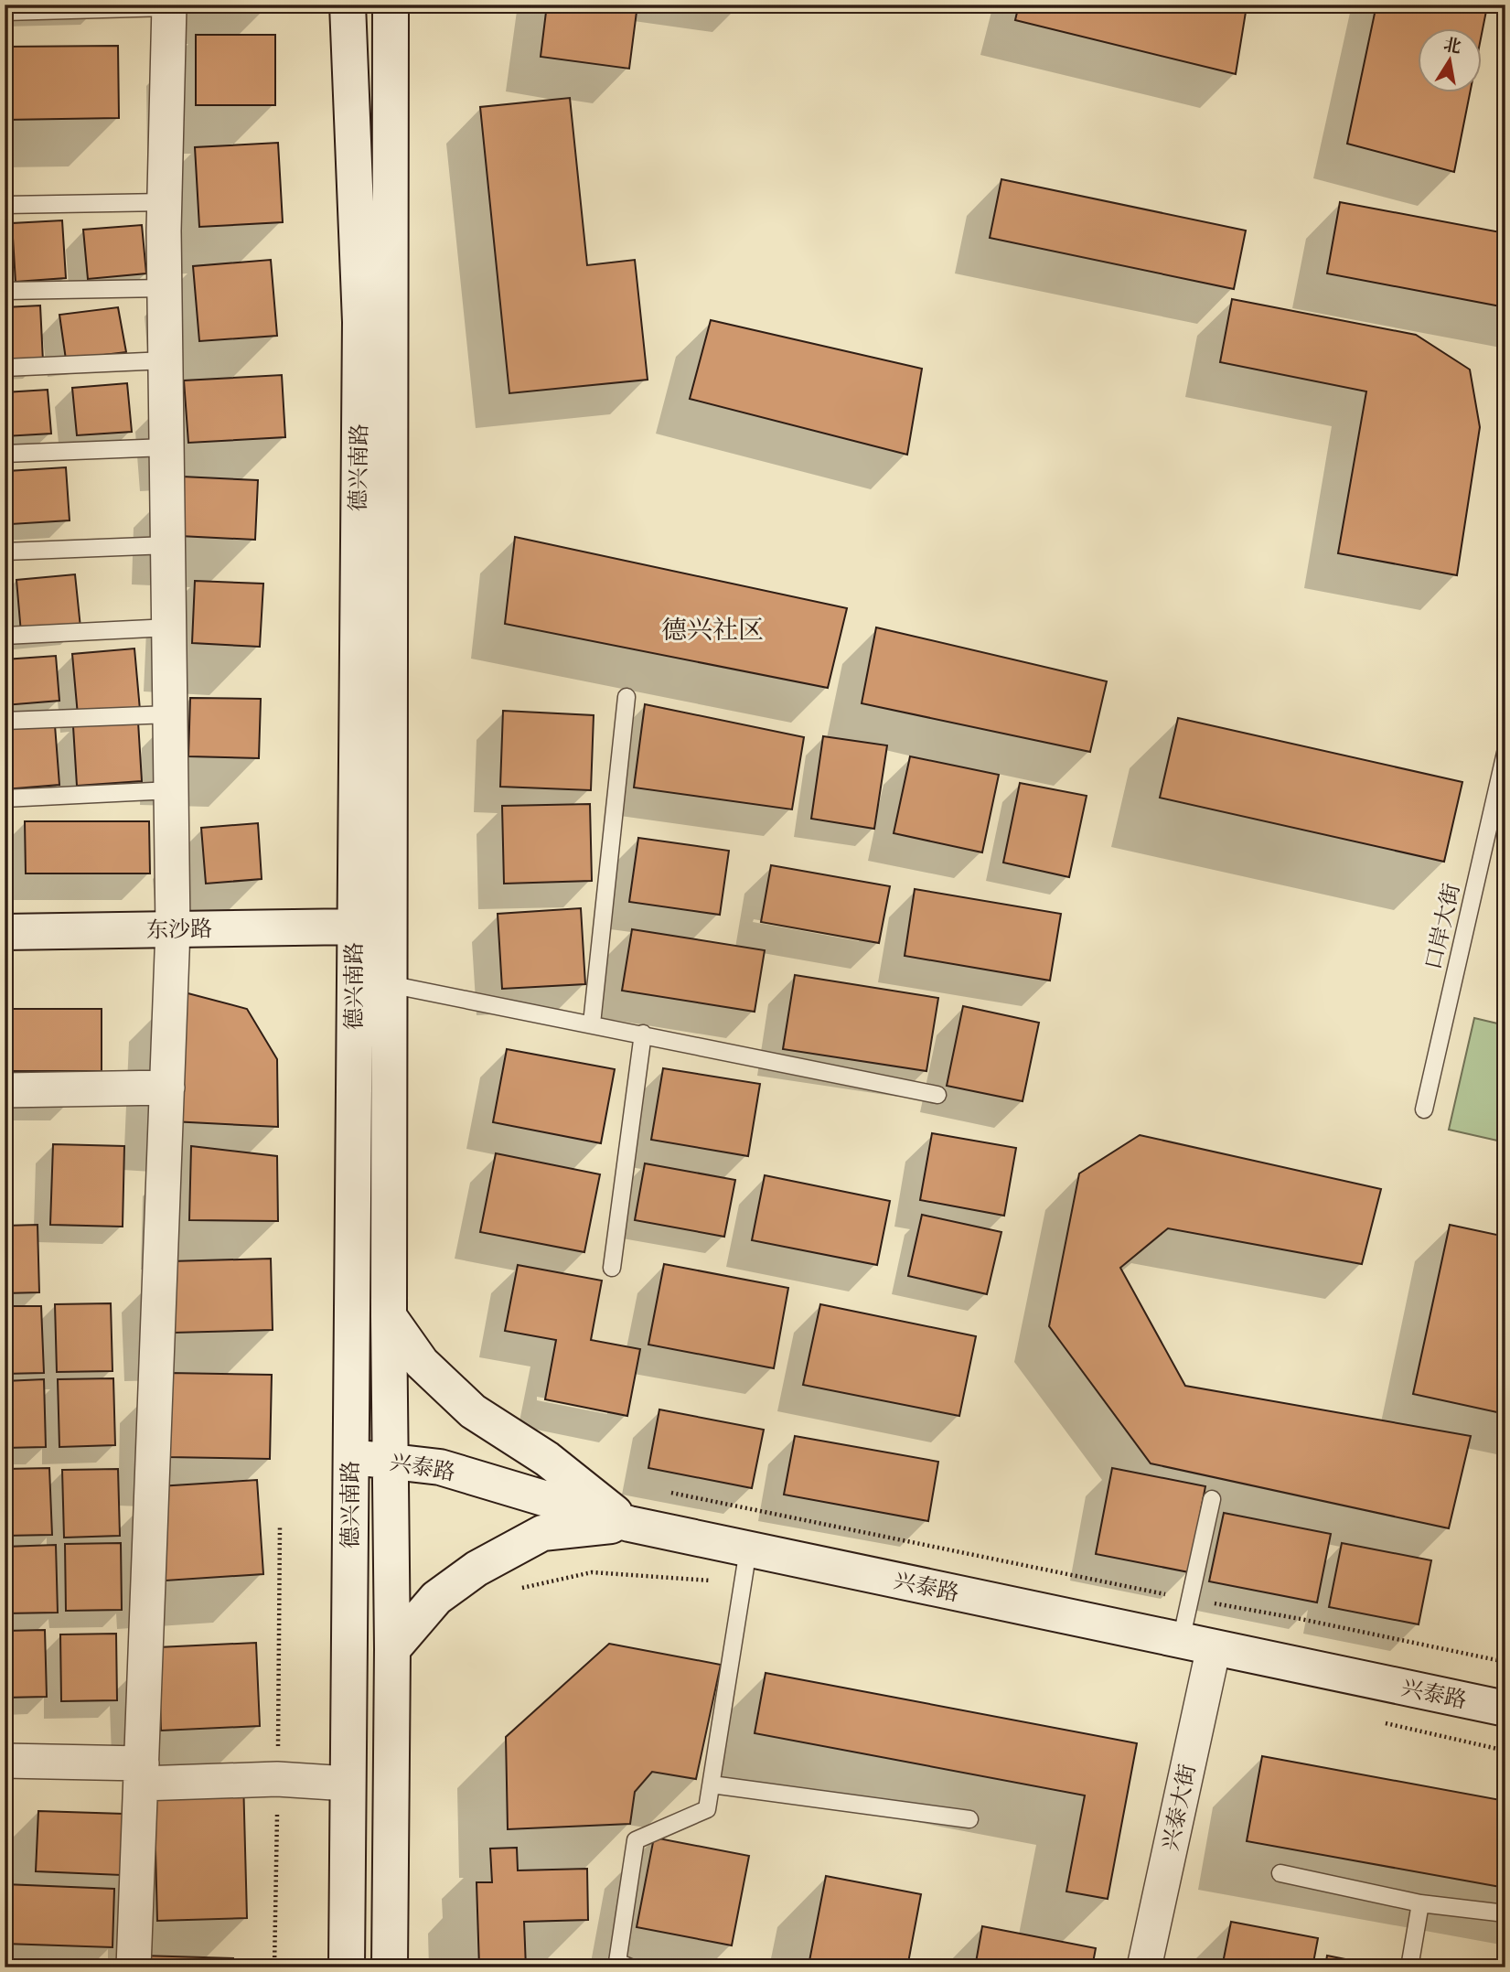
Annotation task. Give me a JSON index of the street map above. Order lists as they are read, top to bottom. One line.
{"streets":{"main road":["德兴南路","东沙路","兴泰路"],"street":["兴泰大街"],"lane":["口岸大街"]},"crossings":[["德兴南路","东沙路"],["德兴南路","兴泰路"],["兴泰路","兴泰大街"]],"districts":["德兴社区"],"north":"top"}
